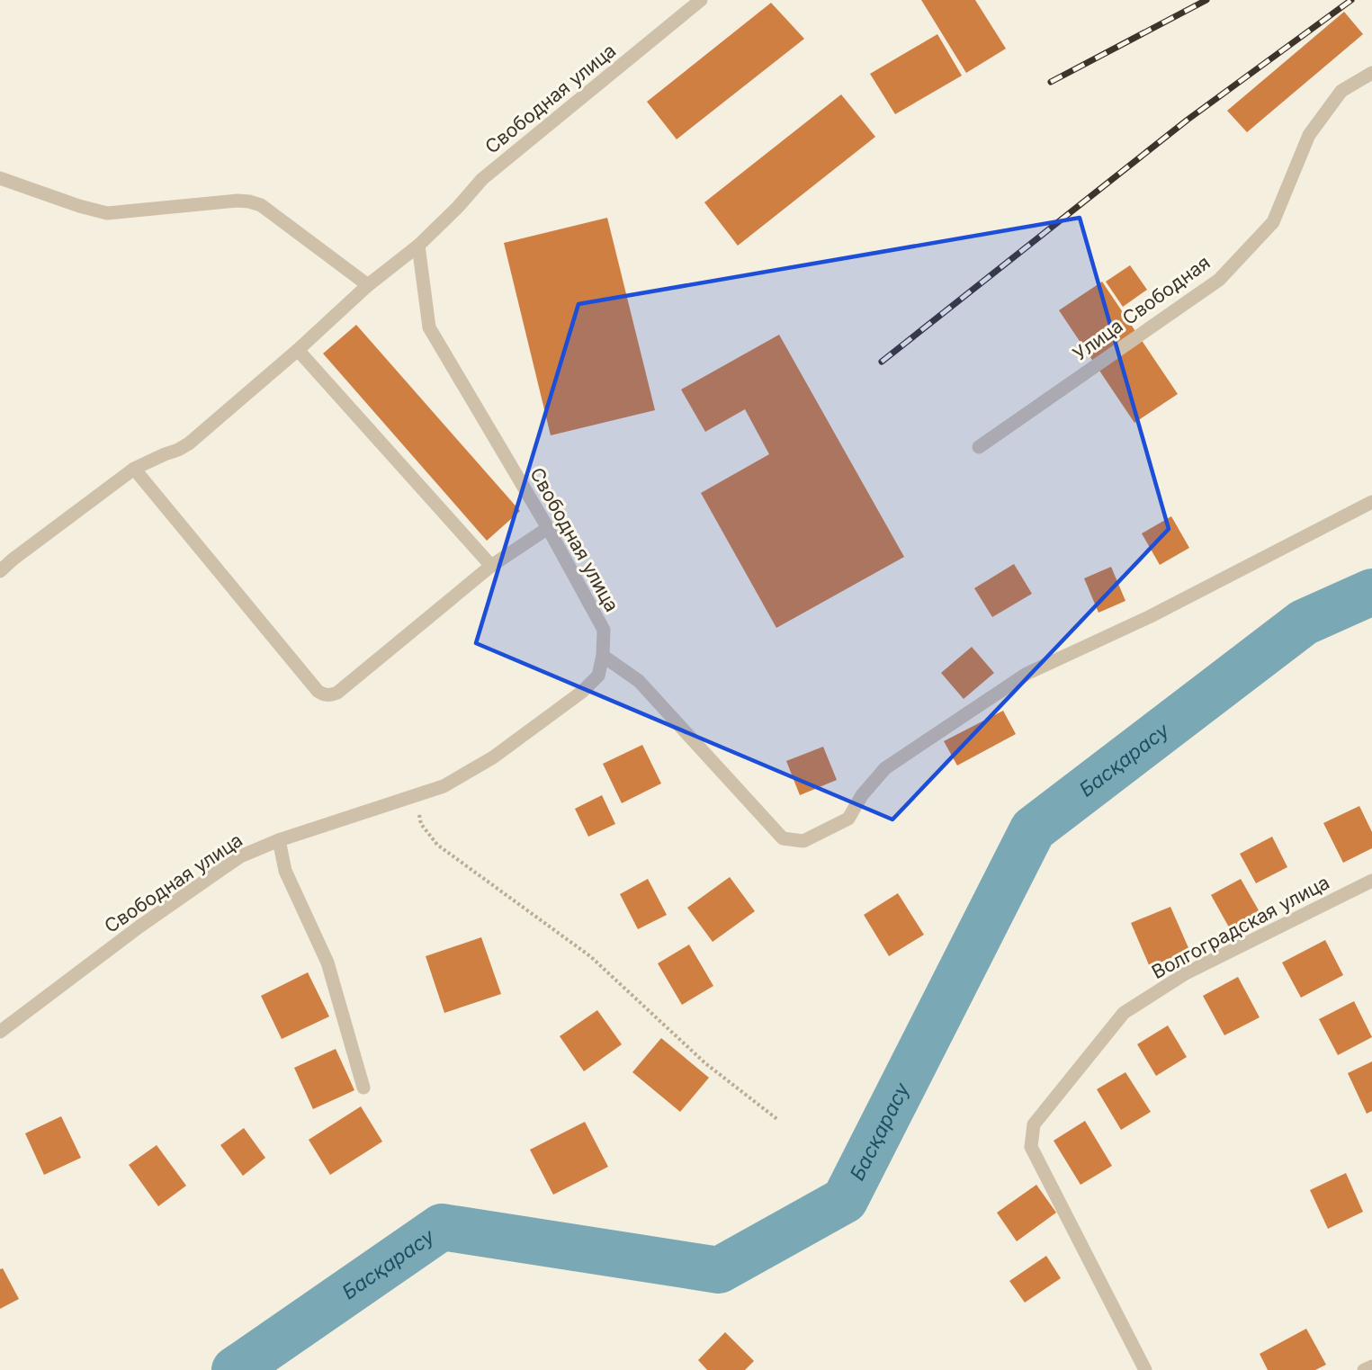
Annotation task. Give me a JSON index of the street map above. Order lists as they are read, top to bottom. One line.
{"streets":{"street":["Свободная улица","Улица Свободная","Волгоградская улица"]},"water":["Басқарасу"]}
